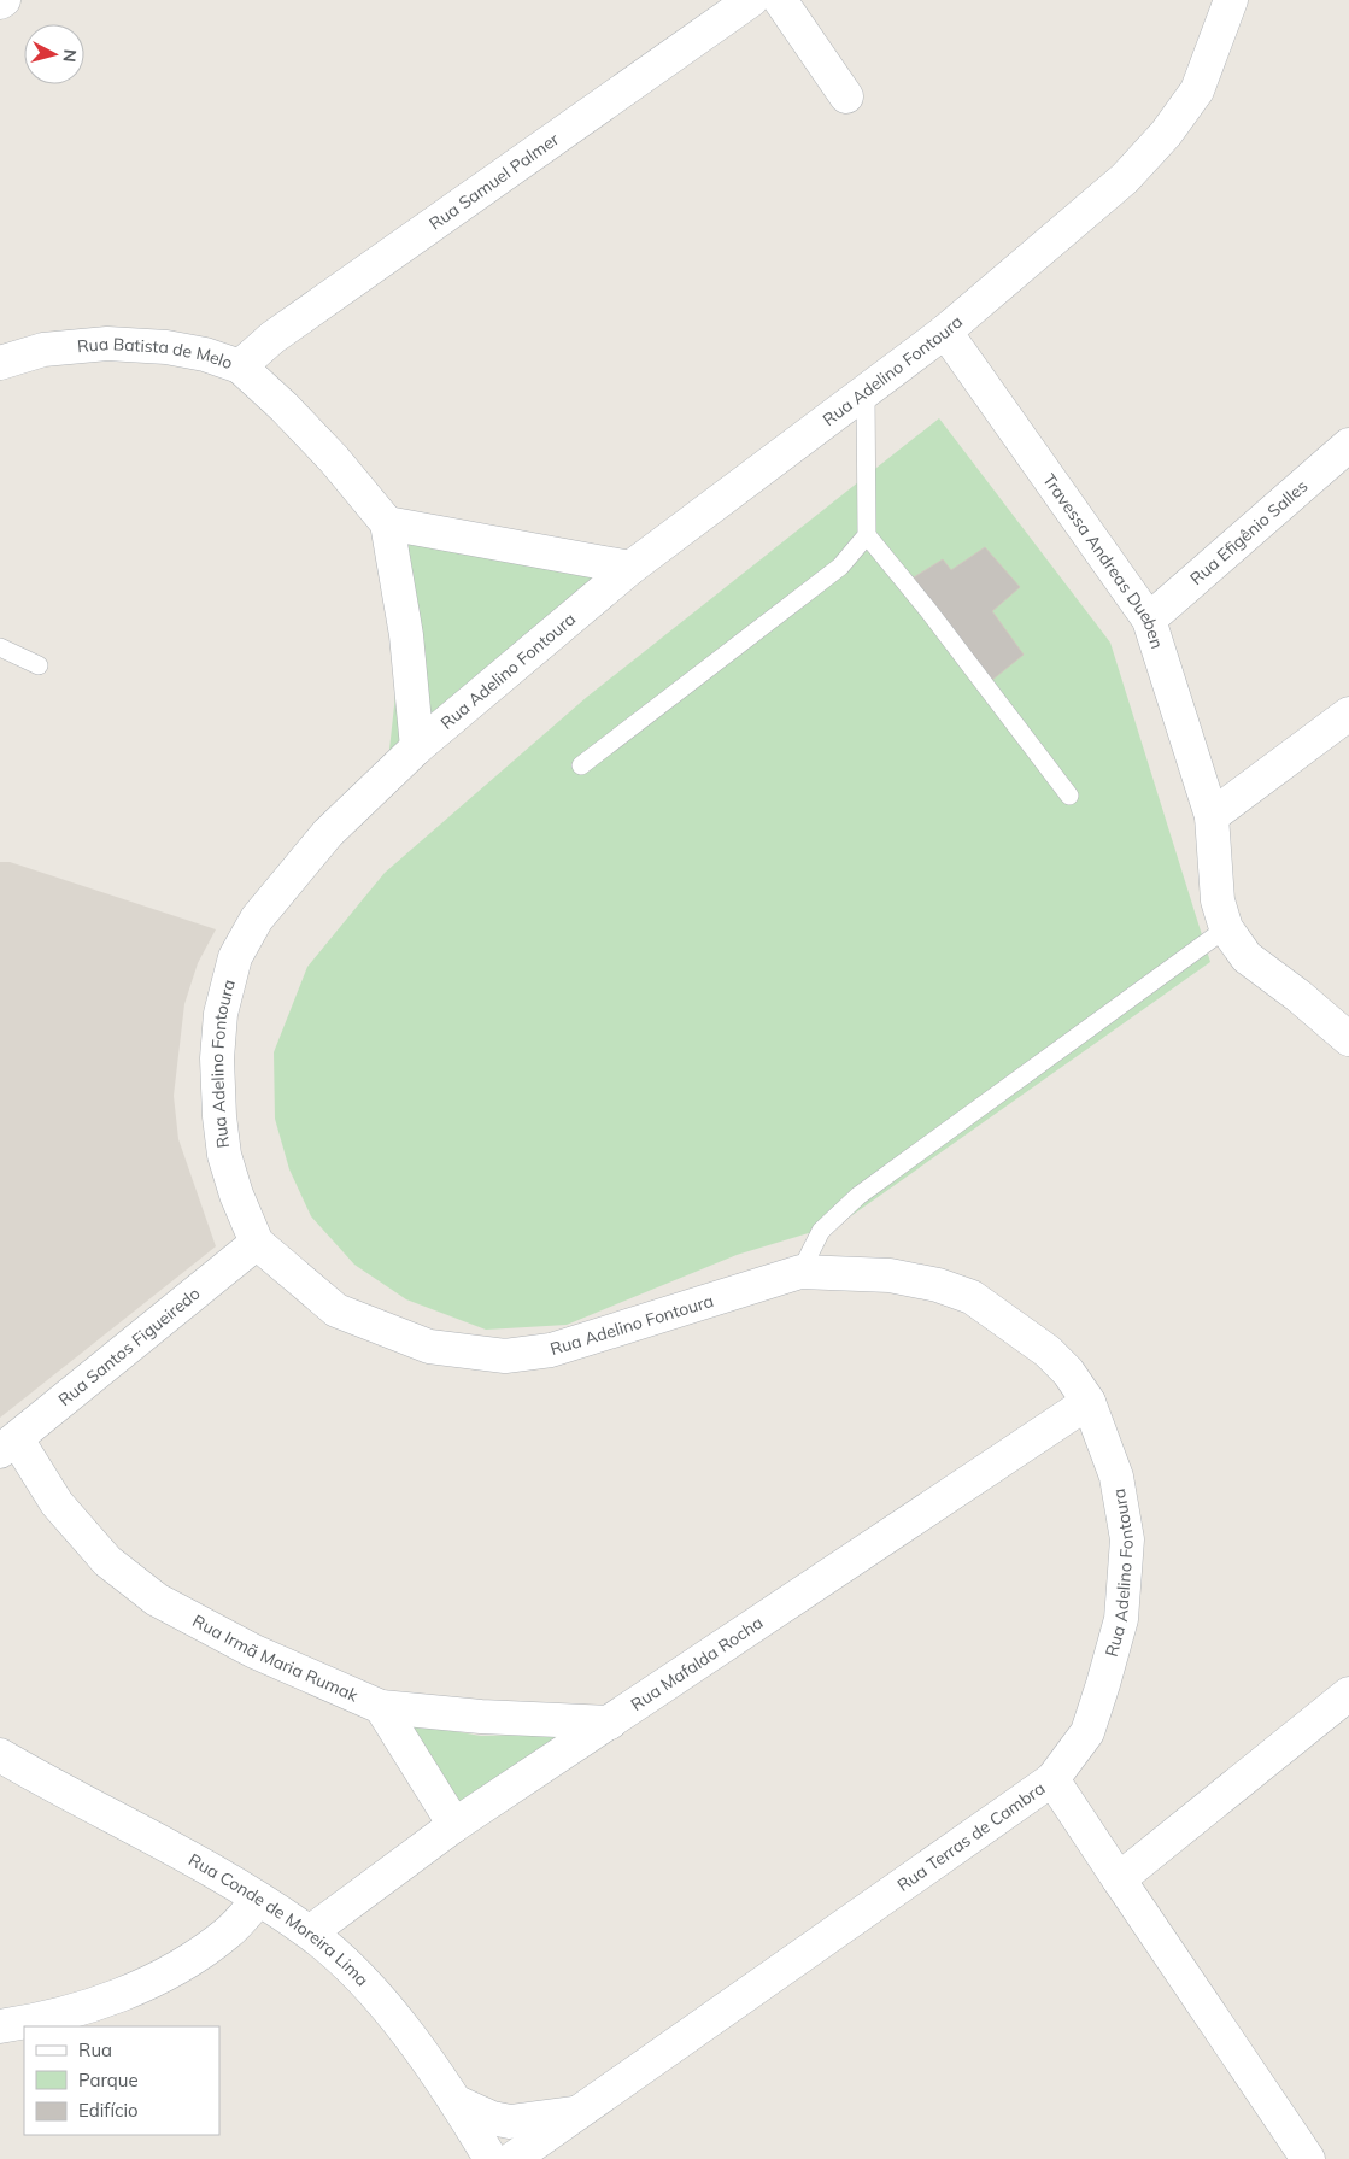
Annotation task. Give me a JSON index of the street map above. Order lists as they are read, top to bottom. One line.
{"streets":{"street":["Rua Samuel Palmer","Rua Batista de Melo","Rua Adelino Fontoura","Rua Efigênio Salles","Travessa Andreas Dueben","Rua Santos Figueiredo","Rua Irmã Maria Rumak","Rua Mafalda Rocha","Rua Terras de Cambra","Rua Conde de Moreira Lima"]},"crossings":[["Rua Samuel Palmer","Rua Batista de Melo"],["Rua Batista de Melo","Rua Adelino Fontoura"],["Rua Adelino Fontoura","Travessa Andreas Dueben"],["Rua Adelino Fontoura","Rua Santos Figueiredo"],["Rua Adelino Fontoura","Rua Mafalda Rocha"],["Rua Adelino Fontoura","Rua Terras de Cambra"],["Rua Efigênio Salles","Travessa Andreas Dueben"],["Rua Santos Figueiredo","Rua Irmã Maria Rumak"],["Rua Irmã Maria Rumak","Rua Mafalda Rocha"],["Rua Mafalda Rocha","Rua Conde de Moreira Lima"],["Rua Terras de Cambra","Rua Conde de Moreira Lima"]],"legend":["Rua","Parque","Edifício"],"north":"right"}
